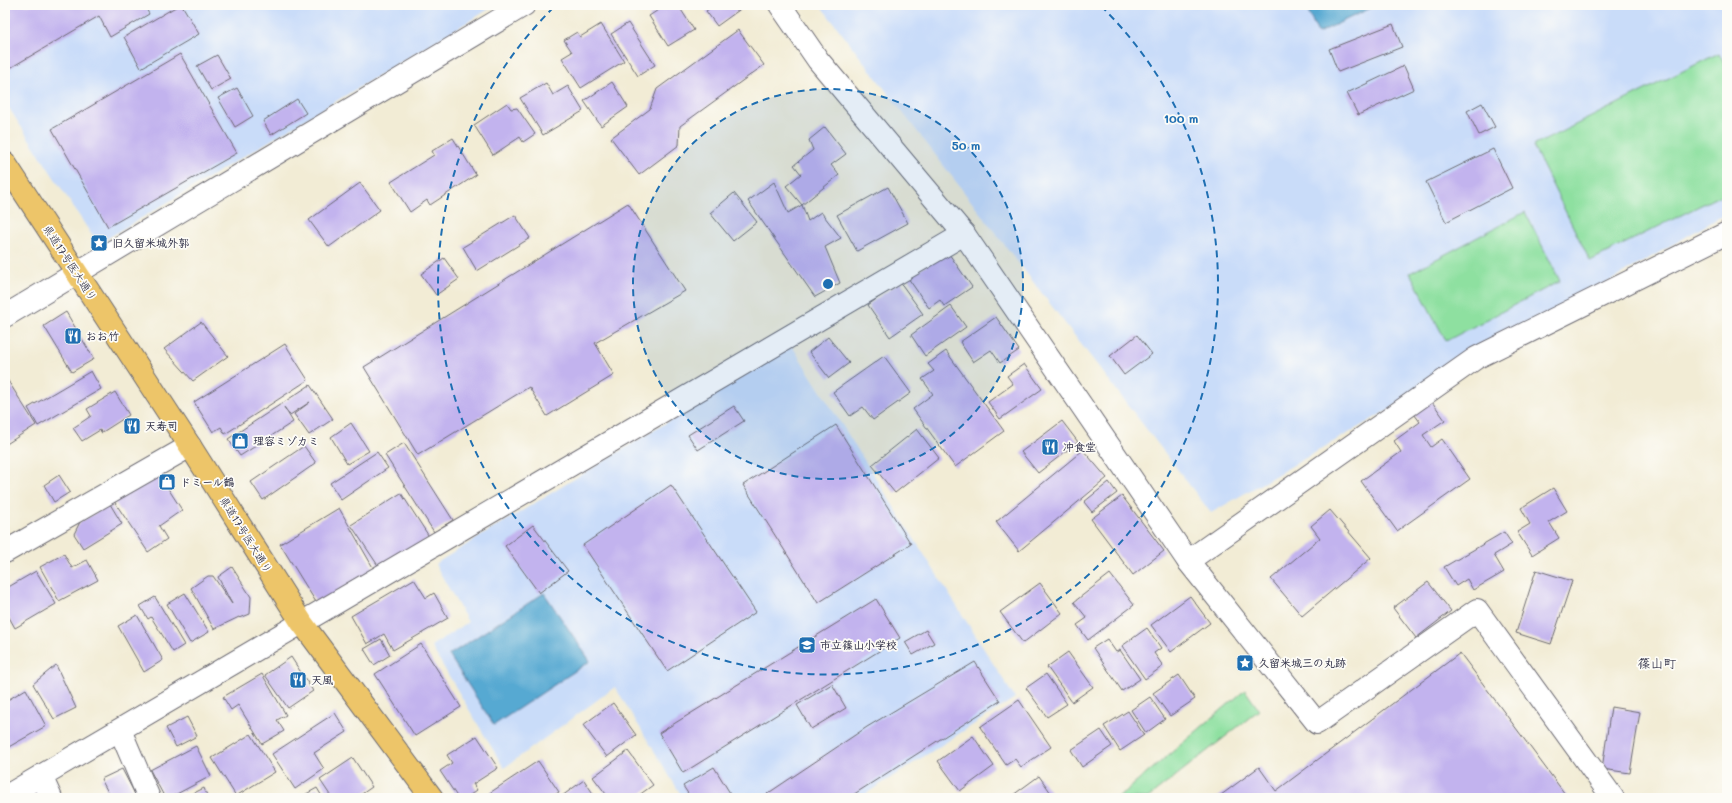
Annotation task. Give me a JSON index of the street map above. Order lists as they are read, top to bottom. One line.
{"streets":{"main road":["県道17号医大通り"]},"districts":["篠山町"],"places":{"place":["旧久留米城外郭","久留米城三の丸跡"],"restaurant":["おお竹","天寿司","冲食堂","天風"],"shop":["理容ミゾカミ","ドミール鶴"],"school or university":["市立篠山小学校"]},"rings":["100 m","50 m"]}
